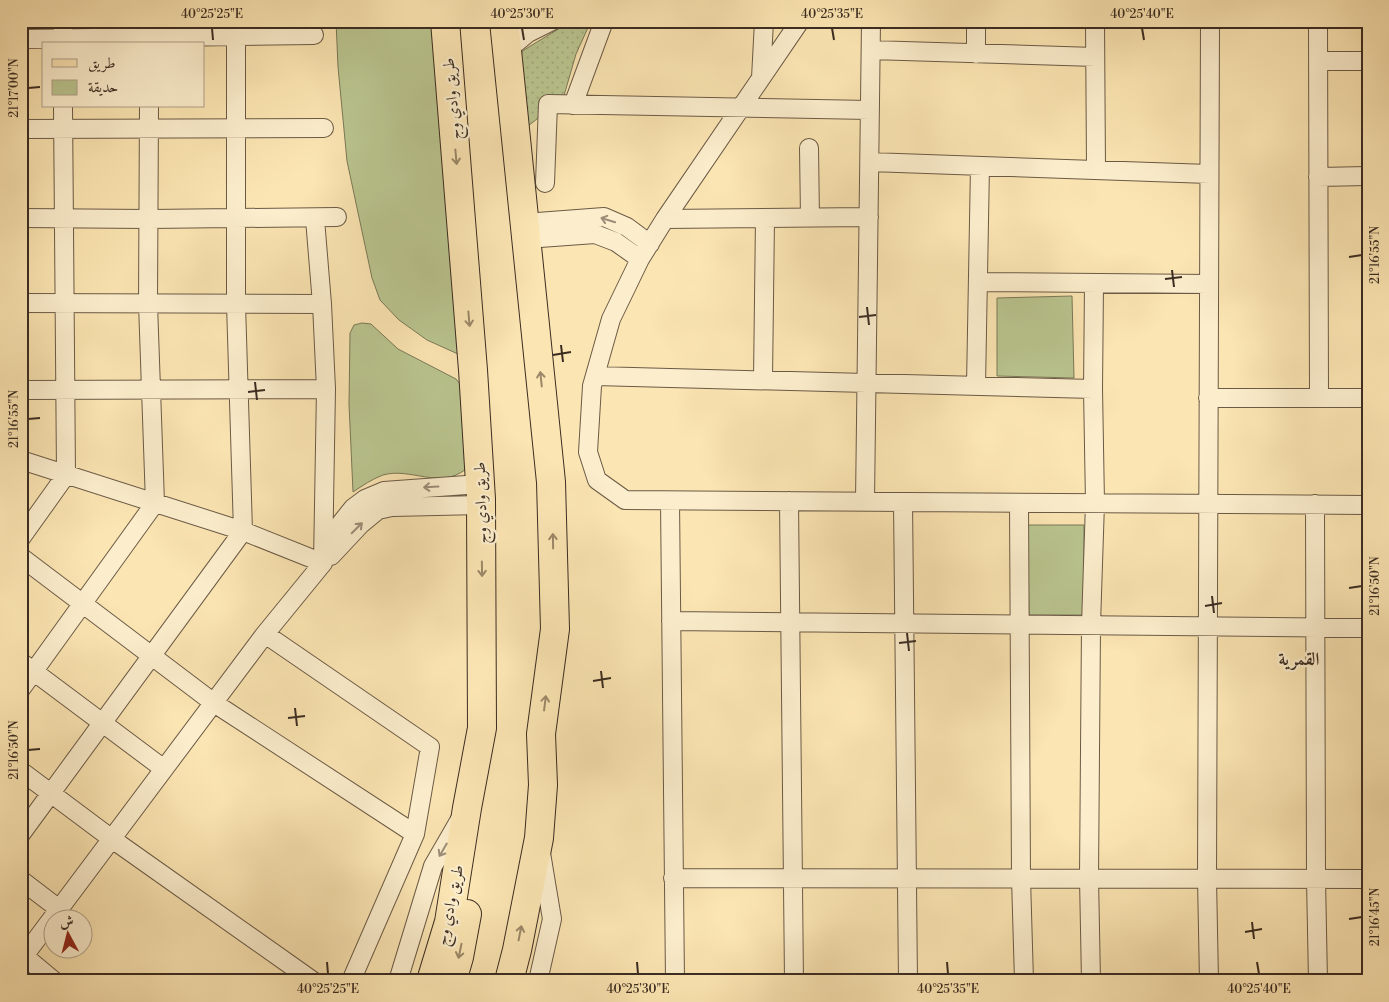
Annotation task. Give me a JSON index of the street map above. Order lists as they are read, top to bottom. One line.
{"streets":{"main road":["طريق وادي وج"]},"districts":["القمرية"],"legend":["طريق","حديقة"],"north":"top","coordinates":["40°25'25\"E","40°25'30\"E","40°25'35\"E","40°25'40\"E","21°17'00\"N","21°16'55\"N","21°16'50\"N","21°16'45\"N"]}
